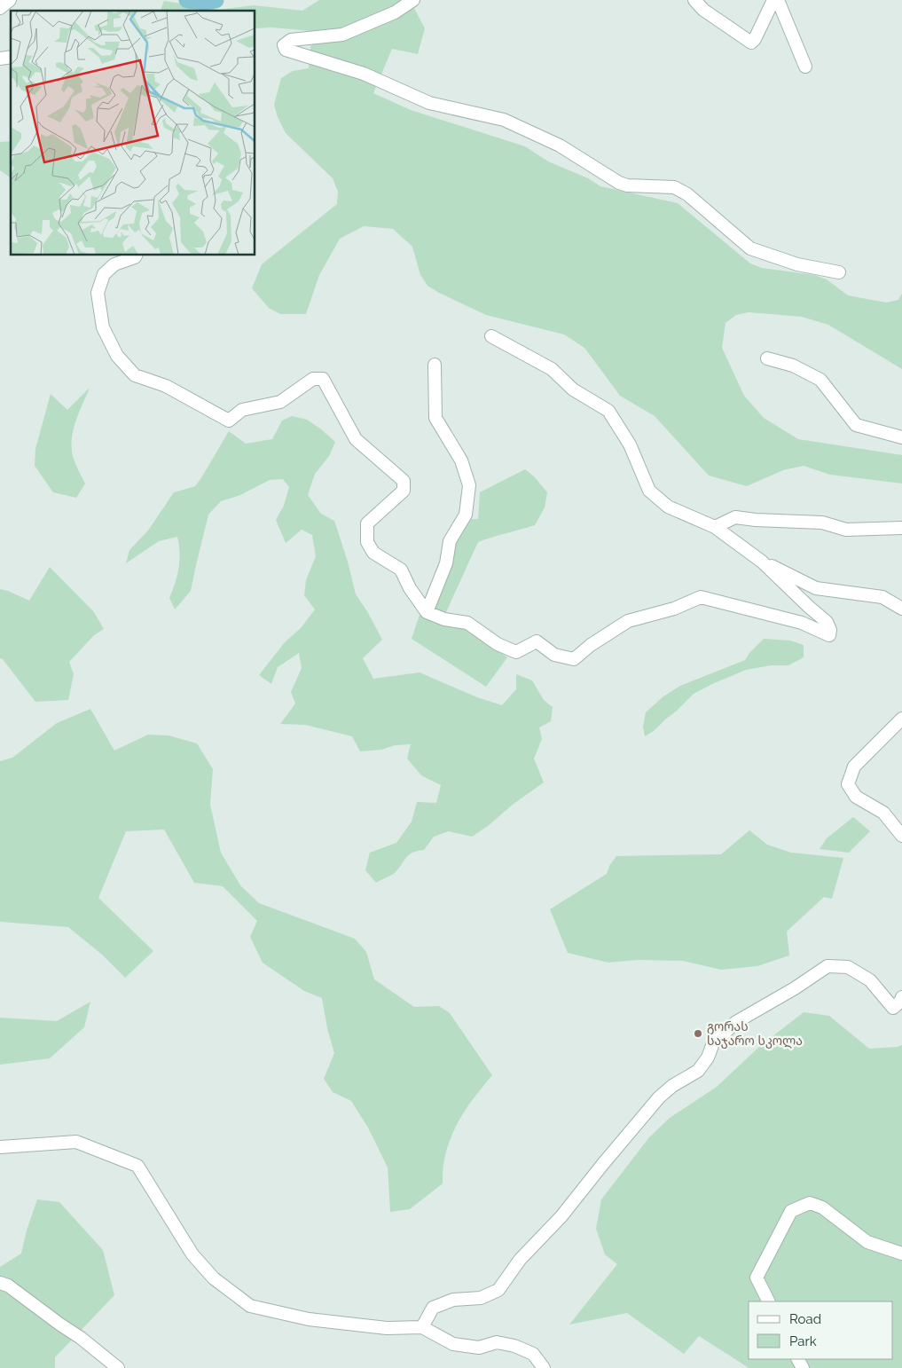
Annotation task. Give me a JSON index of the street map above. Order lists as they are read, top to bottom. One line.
{"places":["გორას საჯარო სკოლა"],"legend":["Road","Park"]}
